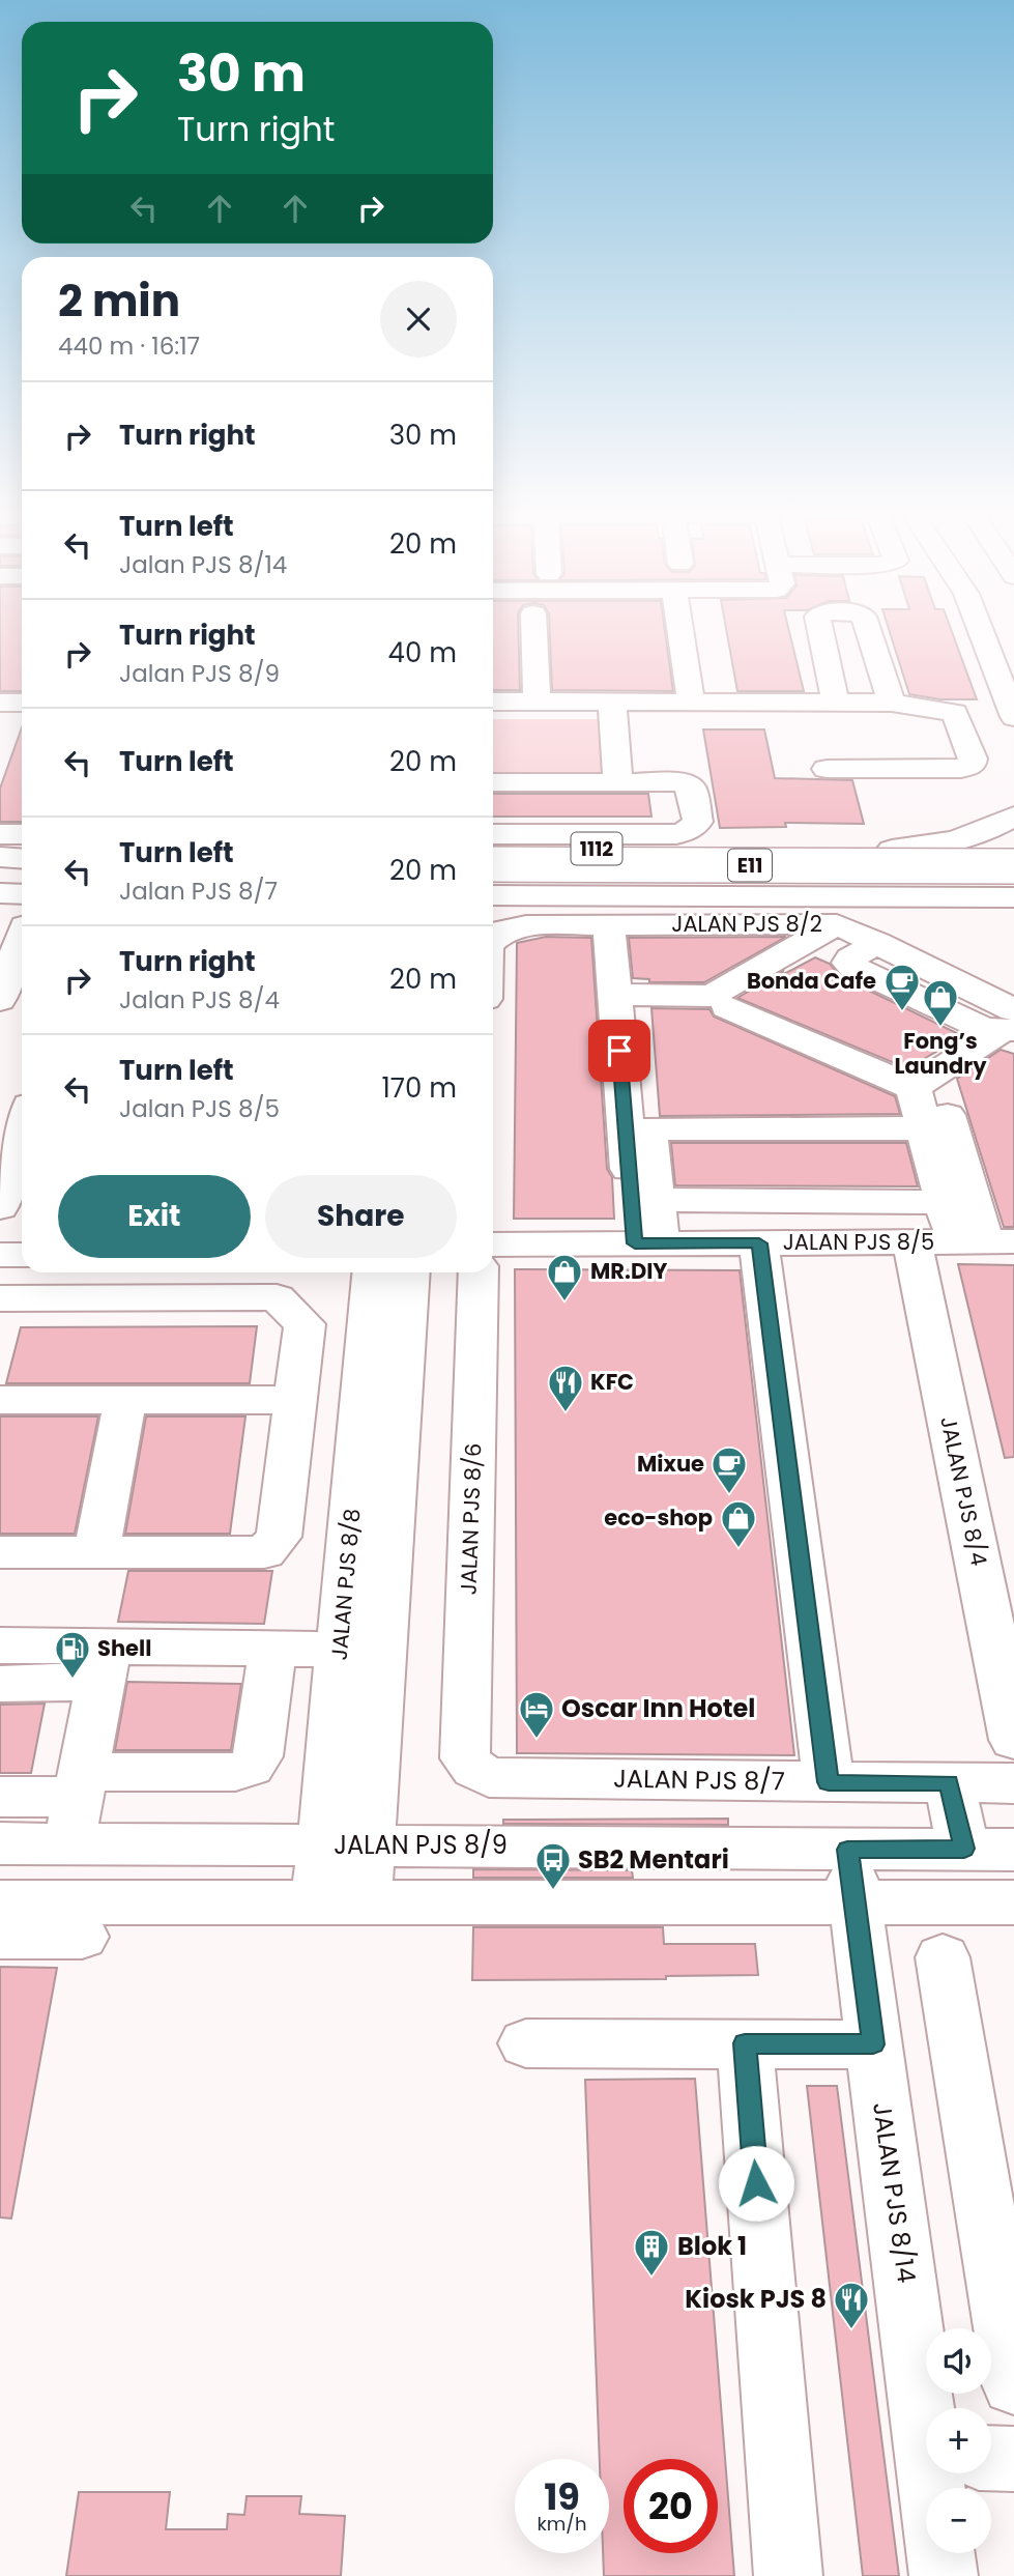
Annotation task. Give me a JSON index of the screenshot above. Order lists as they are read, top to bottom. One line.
{"streets":{"main road":["1112","E11","JALAN PJS 8/2","JALAN PJS 8/5","JALAN PJS 8/4","JALAN PJS 8/6","JALAN PJS 8/8","JALAN PJS 8/7","JALAN PJS 8/9","JALAN PJS 8/14"]},"crossings":[["JALAN PJS 8/5","JALAN PJS 8/4"],["JALAN PJS 8/6","JALAN PJS 8/7"],["JALAN PJS 8/8","JALAN PJS 8/9"],["JALAN PJS 8/9","JALAN PJS 8/14"]],"places":{"cafe":["Bonda Cafe","Mixue"],"shop":["Fong’s Laundry","MR.DIY","eco-shop"],"restaurant":["KFC","Kiosk PJS 8"],"fuel station":["Shell"],"hotel":["Oscar Inn Hotel"],"bus stop":["SB2 Mentari"],"building":["Blok 1"]},"page":{"turn":["30 m","Turn right"],"heading":["2 min","440 m · 16:17"],"list":[{"name":"Turn right","value":"30 m"},{"name":"Turn left","note":"Jalan PJS 8/14","value":"20 m"},{"name":"Turn right","note":"Jalan PJS 8/9","value":"40 m"},{"name":"Turn left","value":"20 m"},{"name":"Turn left","note":"Jalan PJS 8/7","value":"20 m"},{"name":"Turn right","note":"Jalan PJS 8/4","value":"20 m"},{"name":"Turn left","note":"Jalan PJS 8/5","value":"170 m"}],"buttons":["Exit","Share"],"map_buttons":["+","−"],"speed":"19 km/h","limit":"20"}}
